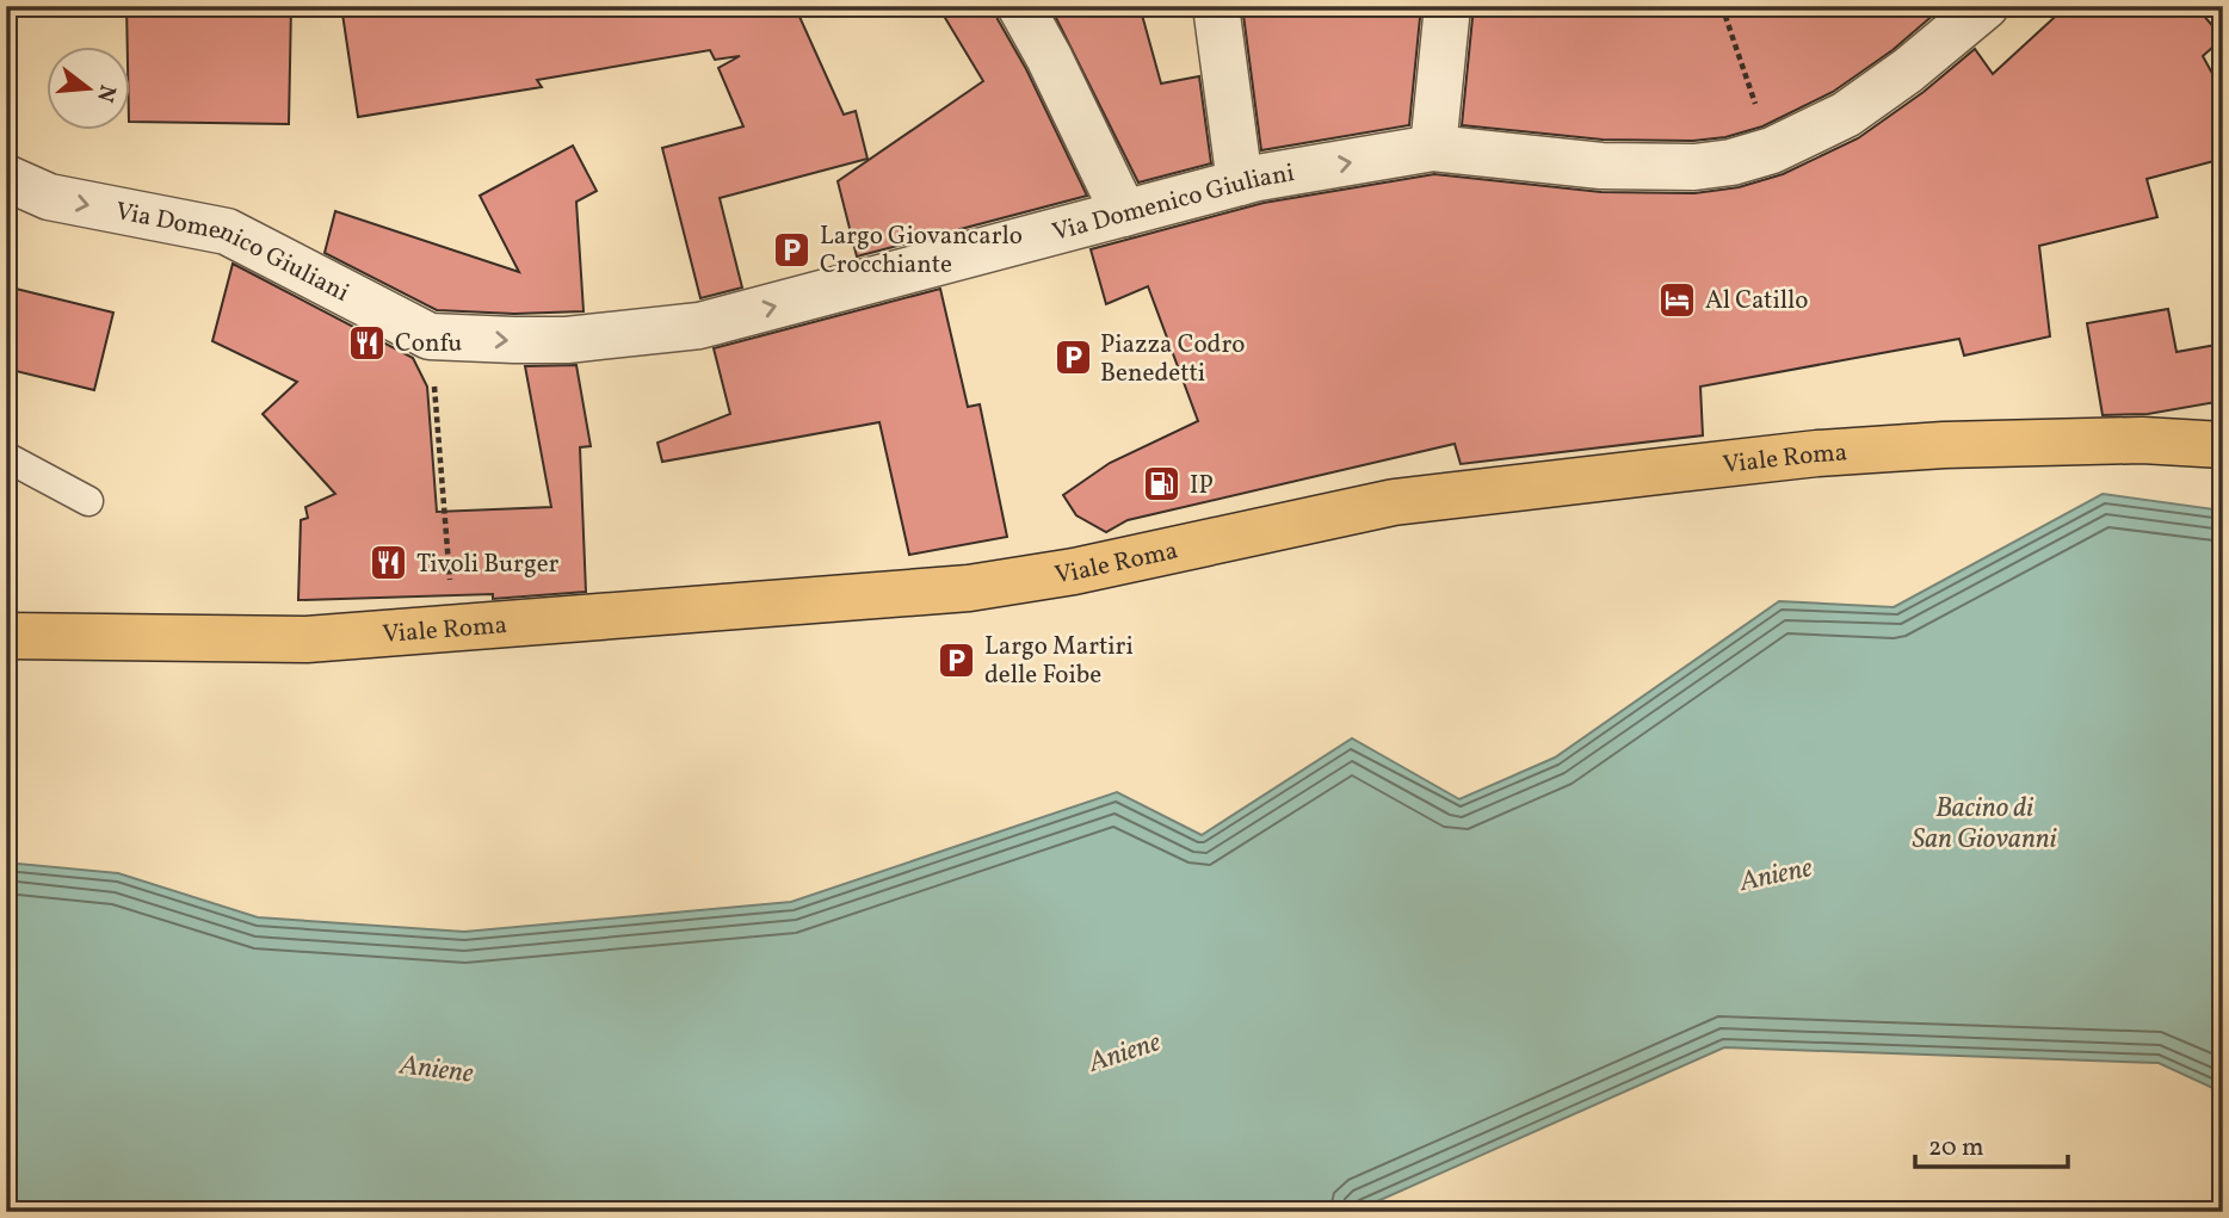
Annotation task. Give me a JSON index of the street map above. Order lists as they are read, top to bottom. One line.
{"streets":{"main road":["Viale Roma"],"street":["Via Domenico Giuliani"]},"one_way":["Via Domenico Giuliani"],"water":["Bacino di San Giovanni","Aniene"],"places":{"parking":["Largo Giovancarlo Crocchiante","Piazza Codro Benedetti","Largo Martiri delle Foibe"],"hotel":["Al Catillo"],"restaurant":["Confu","Tivoli Burger"],"fuel station":["IP"]},"scale_bar":"20 m","north":"right"}
